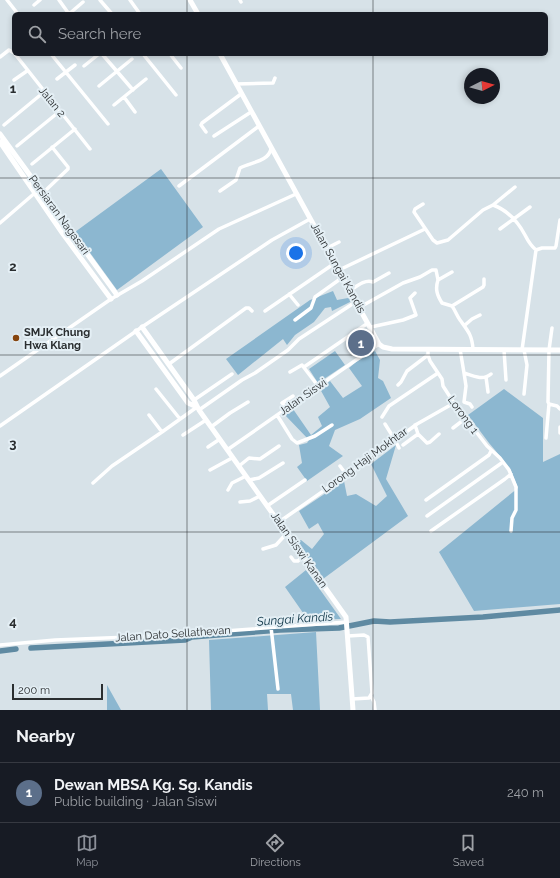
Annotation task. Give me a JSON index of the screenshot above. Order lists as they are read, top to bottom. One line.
{"streets":{"street":["Jalan 2","Persiaran Nagasari","Jalan Sungai Kandis","Jalan Siswi","Lorong 1","Lorong Haji Mokhtar","Jalan Siswi Kanan","Jalan Dato Sellathevan"]},"crossings":[["Jalan Sungai Kandis","Jalan Siswi"],["Jalan Siswi","Jalan Siswi Kanan"],["Lorong 1","Lorong Haji Mokhtar"],["Lorong Haji Mokhtar","Jalan Siswi Kanan"],["Jalan Siswi Kanan","Jalan Dato Sellathevan"]],"water":["Sungai Kandis"],"places":["SMJK Chung Hwa Klang"],"scale_bar":"200 m","north":"right","page":{"search":"Search here","pins":"1","scale":"200 m","heading":"Nearby","list":[{"mark":"1","name":"Dewan MBSA Kg. Sg. Kandis","note":"Public building · Jalan Siswi","value":"240 m"}],"nav":["Map","Directions","Saved"]},"grid":{"rows":["1","2","3","4"]}}
